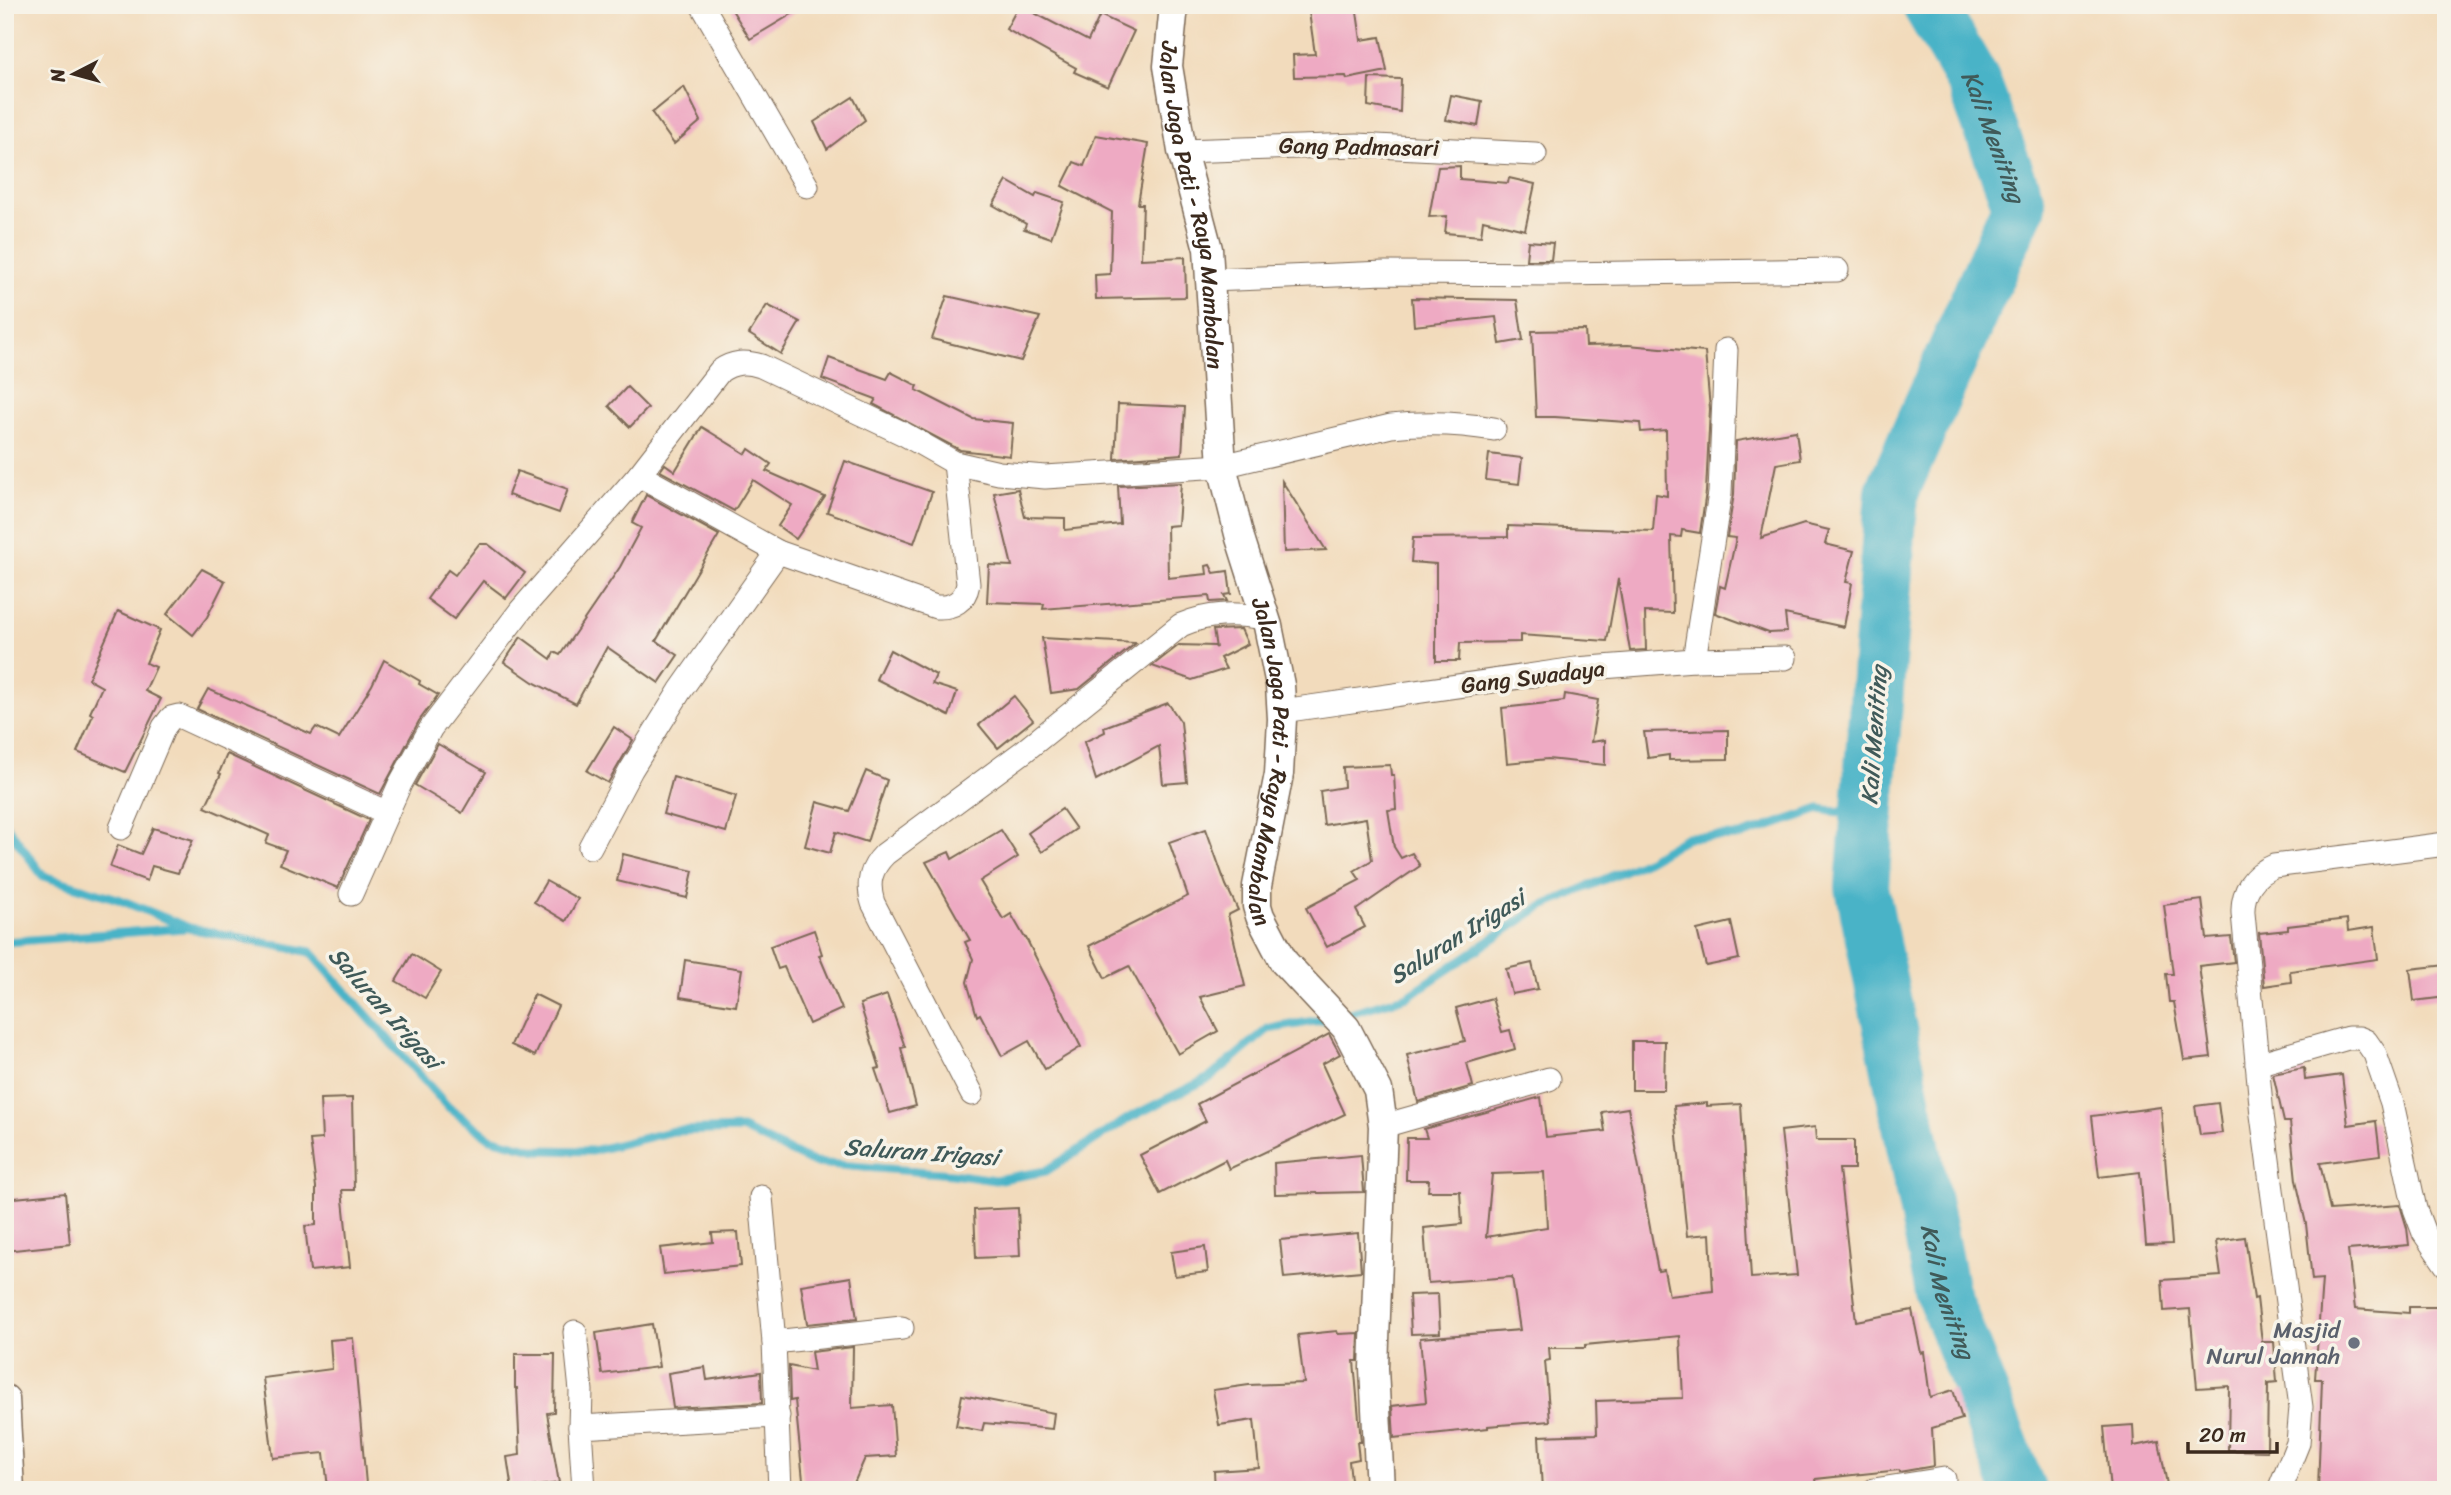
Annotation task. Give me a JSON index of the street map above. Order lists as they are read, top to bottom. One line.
{"streets":{"street":["Gang Padmasari","Jalan Jaga Pati - Raya Mambalan","Gang Swadaya"]},"crossings":[["Gang Padmasari","Jalan Jaga Pati - Raya Mambalan"],["Jalan Jaga Pati - Raya Mambalan","Gang Swadaya"]],"water":["Kali Meniting","Saluran Irigasi"],"places":["Masjid Nurul Jannah"],"scale_bar":"20 m","north":"left"}
